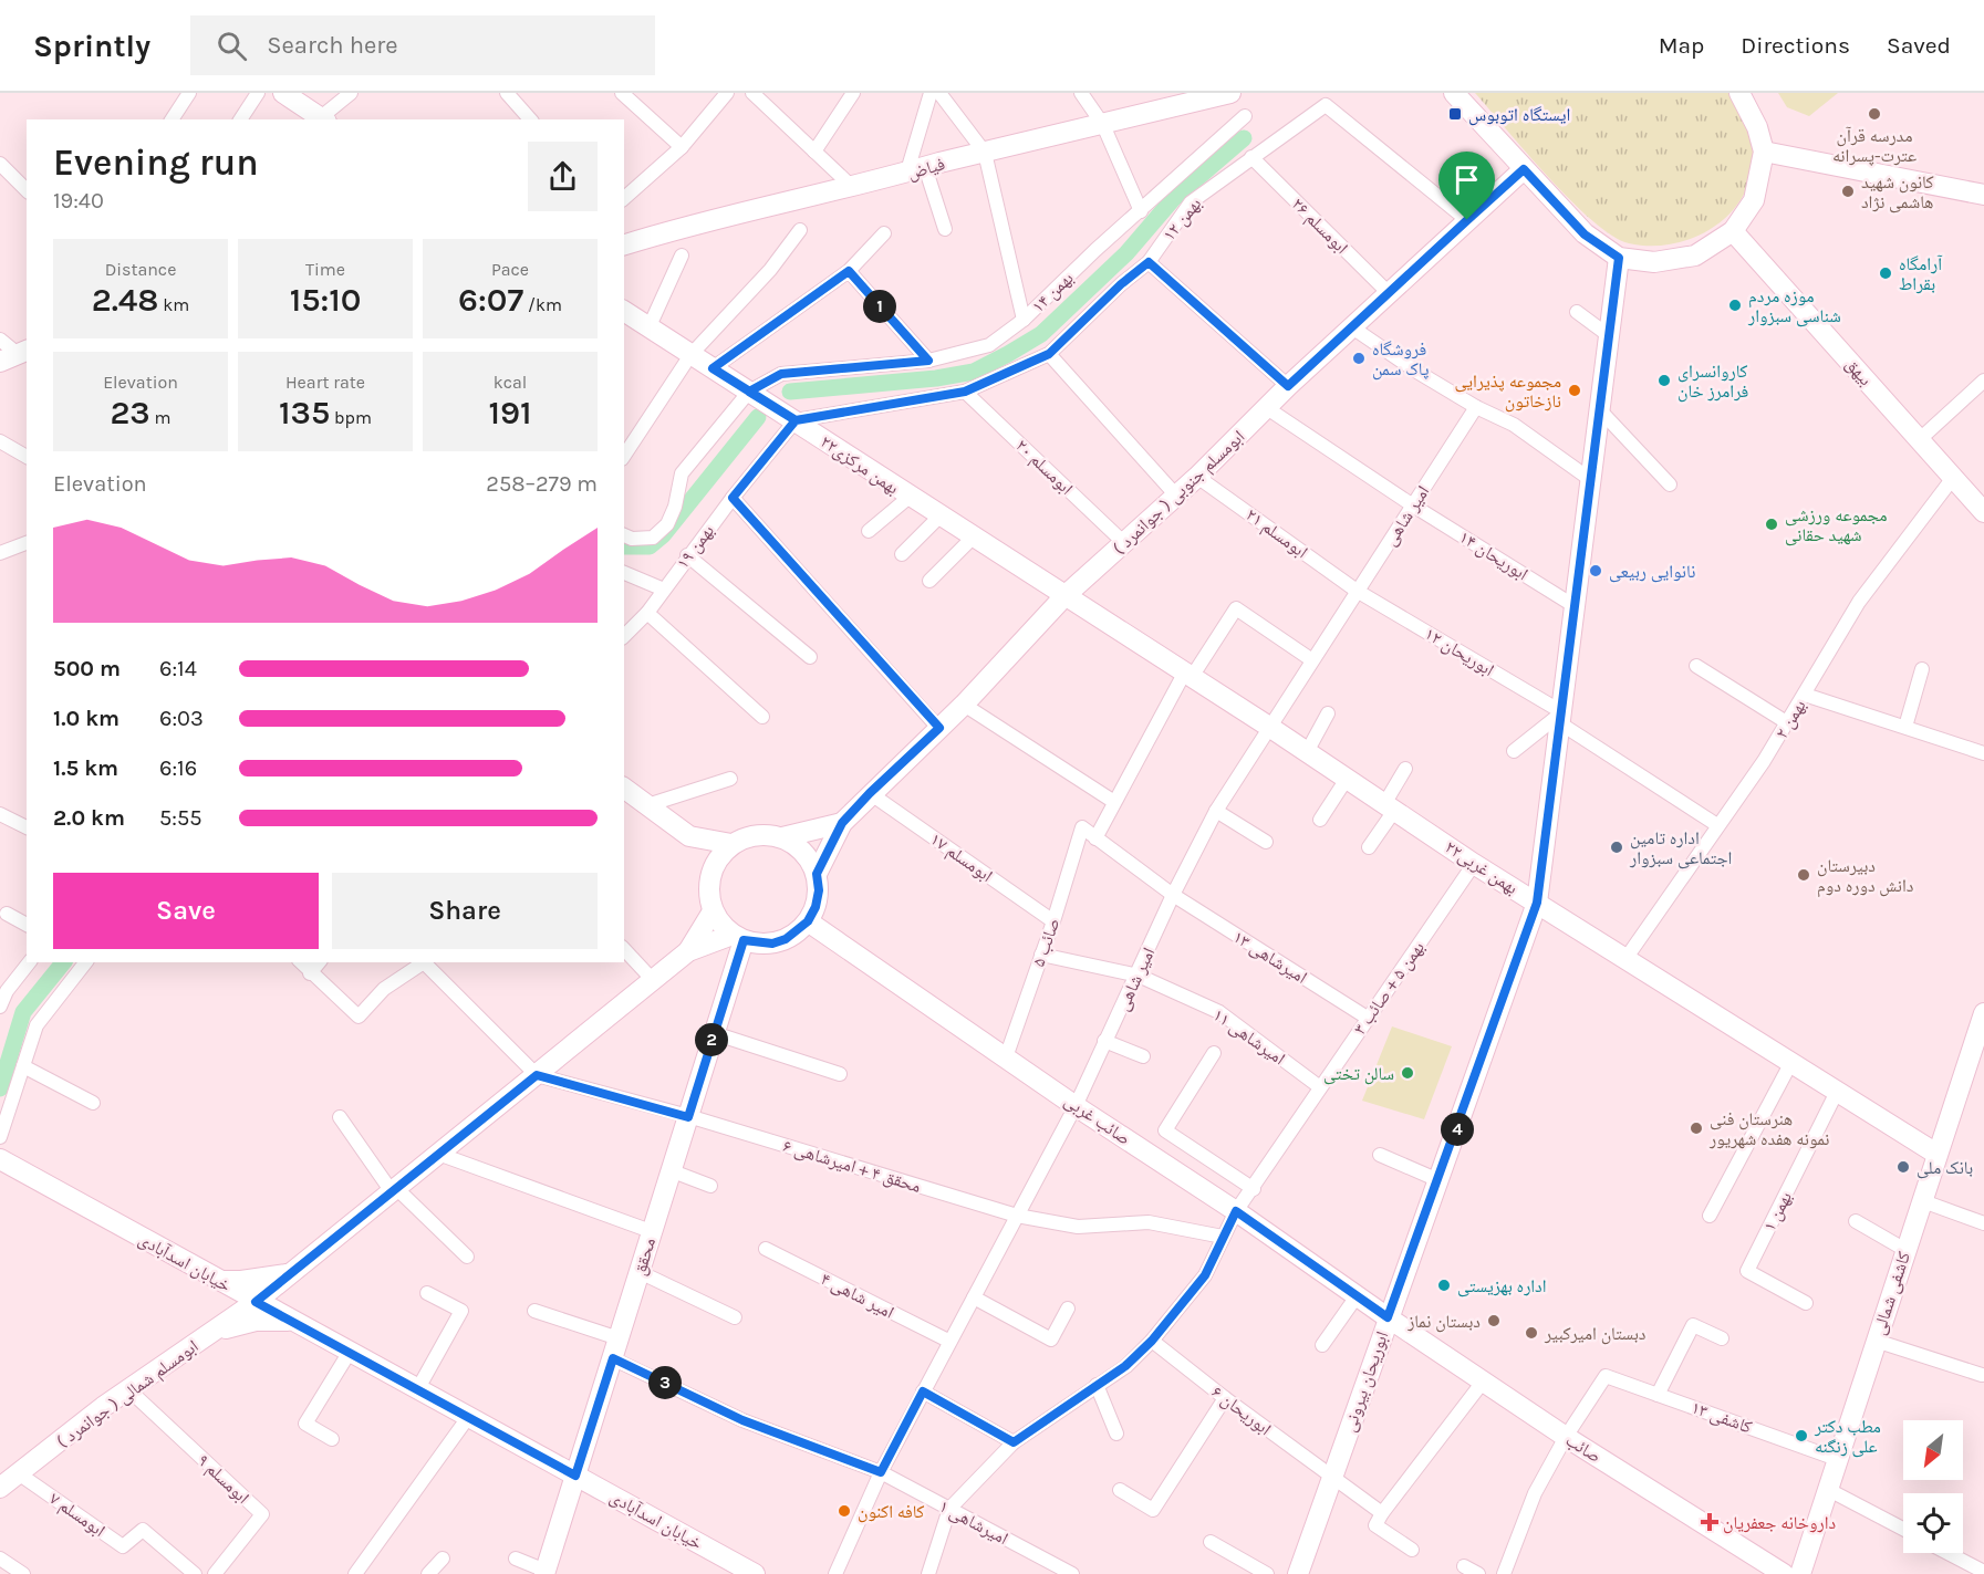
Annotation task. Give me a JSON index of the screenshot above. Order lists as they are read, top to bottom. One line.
{"streets":{"street":["فیاض","بهمن ۱۲","ابومسلم ۲۶","بهمن ۱۴","بیهق","۲۲بهمن مرکزی","ابومسلم ۲۰","ابومسلم جنوبی ( جوانمرد )","امیر شاهی","ابومسلم ۲۱","بهمن ۱۹","ابوریحان ۱۴","ابوریحان ۱۲","بهمن ۲","ابومسلم ۱۷","۲۲بهمن غربی","صائب ۵","امیرشاهی ۱۳","بهمن ۵ + صائب ۳","امیرشاهی ۱۱","صائب غربی","محقق ۴ + امیرشاهی ۶","بهمن ۱","محقق","خیابان اسدآبادی","کاشفی شمالی","امیر شاهی ۴","ابوریحان بیرونی","ابومسلم شمالی ( جوانمرد )","ابوریحان ۶","کاشفی ۱۳","صائب","ابومسلم ۹","ابومسلم ۷","امیرشاهی ۱"]},"crossings":[["بهمن ۱۲","ابومسلم ۲۶"],["بهمن ۱۲","۲۲بهمن مرکزی"],["بهمن ۱۲","ابومسلم ۲۰"],["بهمن ۱۲","ابومسلم جنوبی ( جوانمرد )"],["بهمن ۱۲","بهمن ۱۹"],["ابومسلم ۲۶","ابومسلم جنوبی ( جوانمرد )"],["بهمن ۱۴","۲۲بهمن مرکزی"],["بیهق","بهمن ۲"],["۲۲بهمن مرکزی","ابومسلم جنوبی ( جوانمرد )"],["۲۲بهمن مرکزی","بهمن ۱۹"],["۲۲بهمن مرکزی","۲۲بهمن غربی"],["ابومسلم ۲۰","ابومسلم جنوبی ( جوانمرد )"],["ابومسلم جنوبی ( جوانمرد )","ابومسلم ۲۱"],["ابومسلم جنوبی ( جوانمرد )","ابوریحان ۱۴"],["ابومسلم جنوبی ( جوانمرد )","ابومسلم ۱۷"],["ابومسلم جنوبی ( جوانمرد )","۲۲بهمن غربی"],["ابومسلم جنوبی ( جوانمرد )","صائب غربی"],["ابومسلم جنوبی ( جوانمرد )","محقق"],["امیر شاهی","ابومسلم ۲۱"],["امیر شاهی","ابوریحان ۱۴"],["امیر شاهی","ابوریحان ۱۲"],["امیر شاهی","۲۲بهمن غربی"],["امیر شاهی","امیرشاهی ۱۳"],["امیر شاهی","امیرشاهی ۱۱"],["امیر شاهی","صائب غربی"],["امیر شاهی","محقق ۴ + امیرشاهی ۶"],["امیر شاهی","امیر شاهی ۴"],["امیر شاهی","امیرشاهی ۱"],["ابومسلم ۲۱","ابوریحان ۱۲"],["ابوریحان ۱۴","ابوریحان بیرونی"],["ابوریحان ۱۲","بهمن ۲"],["ابوریحان ۱۲","ابوریحان بیرونی"],["بهمن ۲","۲۲بهمن غربی"],["ابومسلم ۱۷","صائب ۵"],["۲۲بهمن غربی","بهمن ۵ + صائب ۳"],["۲۲بهمن غربی","بهمن ۱"],["۲۲بهمن غربی","کاشفی شمالی"],["۲۲بهمن غربی","ابوریحان بیرونی"],["صائب ۵","امیرشاهی ۱۳"],["صائب ۵","امیرشاهی ۱۱"],["صائب ۵","صائب غربی"],["امیرشاهی ۱۳","بهمن ۵ + صائب ۳"],["بهمن ۵ + صائب ۳","امیرشاهی ۱۱"],["بهمن ۵ + صائب ۳","صائب غربی"],["بهمن ۵ + صائب ۳","محقق ۴ + امیرشاهی ۶"],["بهمن ۵ + صائب ۳","ابوریحان ۶"],["بهمن ۵ + صائب ۳","امیرشاهی ۱"],["صائب غربی","محقق"],["صائب غربی","ابوریحان بیرونی"],["صائب غربی","صائب"],["محقق ۴ + امیرشاهی ۶","محقق"],["محقق ۴ + امیرشاهی ۶","ابومسلم شمالی ( جوانمرد )"],["محقق","خیابان اسدآبادی"],["محقق","امیرشاهی ۱"],["خیابان اسدآبادی","ابومسلم شمالی ( جوانمرد )"],["کاشفی شمالی","کاشفی ۱۳"],["ابوریحان بیرونی","ابوریحان ۶"],["ابوریحان بیرونی","صائب"],["ابومسلم شمالی ( جوانمرد )","ابومسلم ۹"],["ابومسلم شمالی ( جوانمرد )","ابومسلم ۷"],["کاشفی ۱۳","صائب"]],"places":{"transit":["ایستگاه اتوبوس"],"other":["مدرسه قرآن عترت-پسرانه","کانون شهید هاشمی نژاد","آرامگاه بقراط","موزه مردم شناسی سبزوار","فروشگاه پاک سمن","کاروانسرای فرامرز خان","مجموعه پذیرایی نازخاتون","مجموعه ورزشی شهید حقانی","نانوایی ربیعی","اداره تامین اجتماعی سبزوار","دبیرستان دانش دوره دوم","سالن تختی","هنرستان فنی نمونه هفده شهریور","بانک ملی","اداره بهزیستی","دبستان نماز","دبستان امیرکبیر","مطب دکتر علی زنگنه","کافه اکنون"],"health":["داروخانه جعفریان"]},"north":"bottom left","page":{"header":"Sprintly","search":"Search here","nav":["Map","Directions","Saved"],"heading":["Evening run","19:40"],"stats":[["Distance","2.48 km"],["Time","15:10"],["Pace","6:07 /km"],["Elevation","23 m"],["Heart rate","135 bpm"],["kcal","191"]],"pins":["1","2","4","3"],"chart":["Elevation","258–279 m"],"list":[{"name":"500 m","note":"6:14"},{"name":"1.0 km","note":"6:03"},{"name":"1.5 km","note":"6:16"},{"name":"2.0 km","note":"5:55"}],"buttons":["Save","Share"]}}
